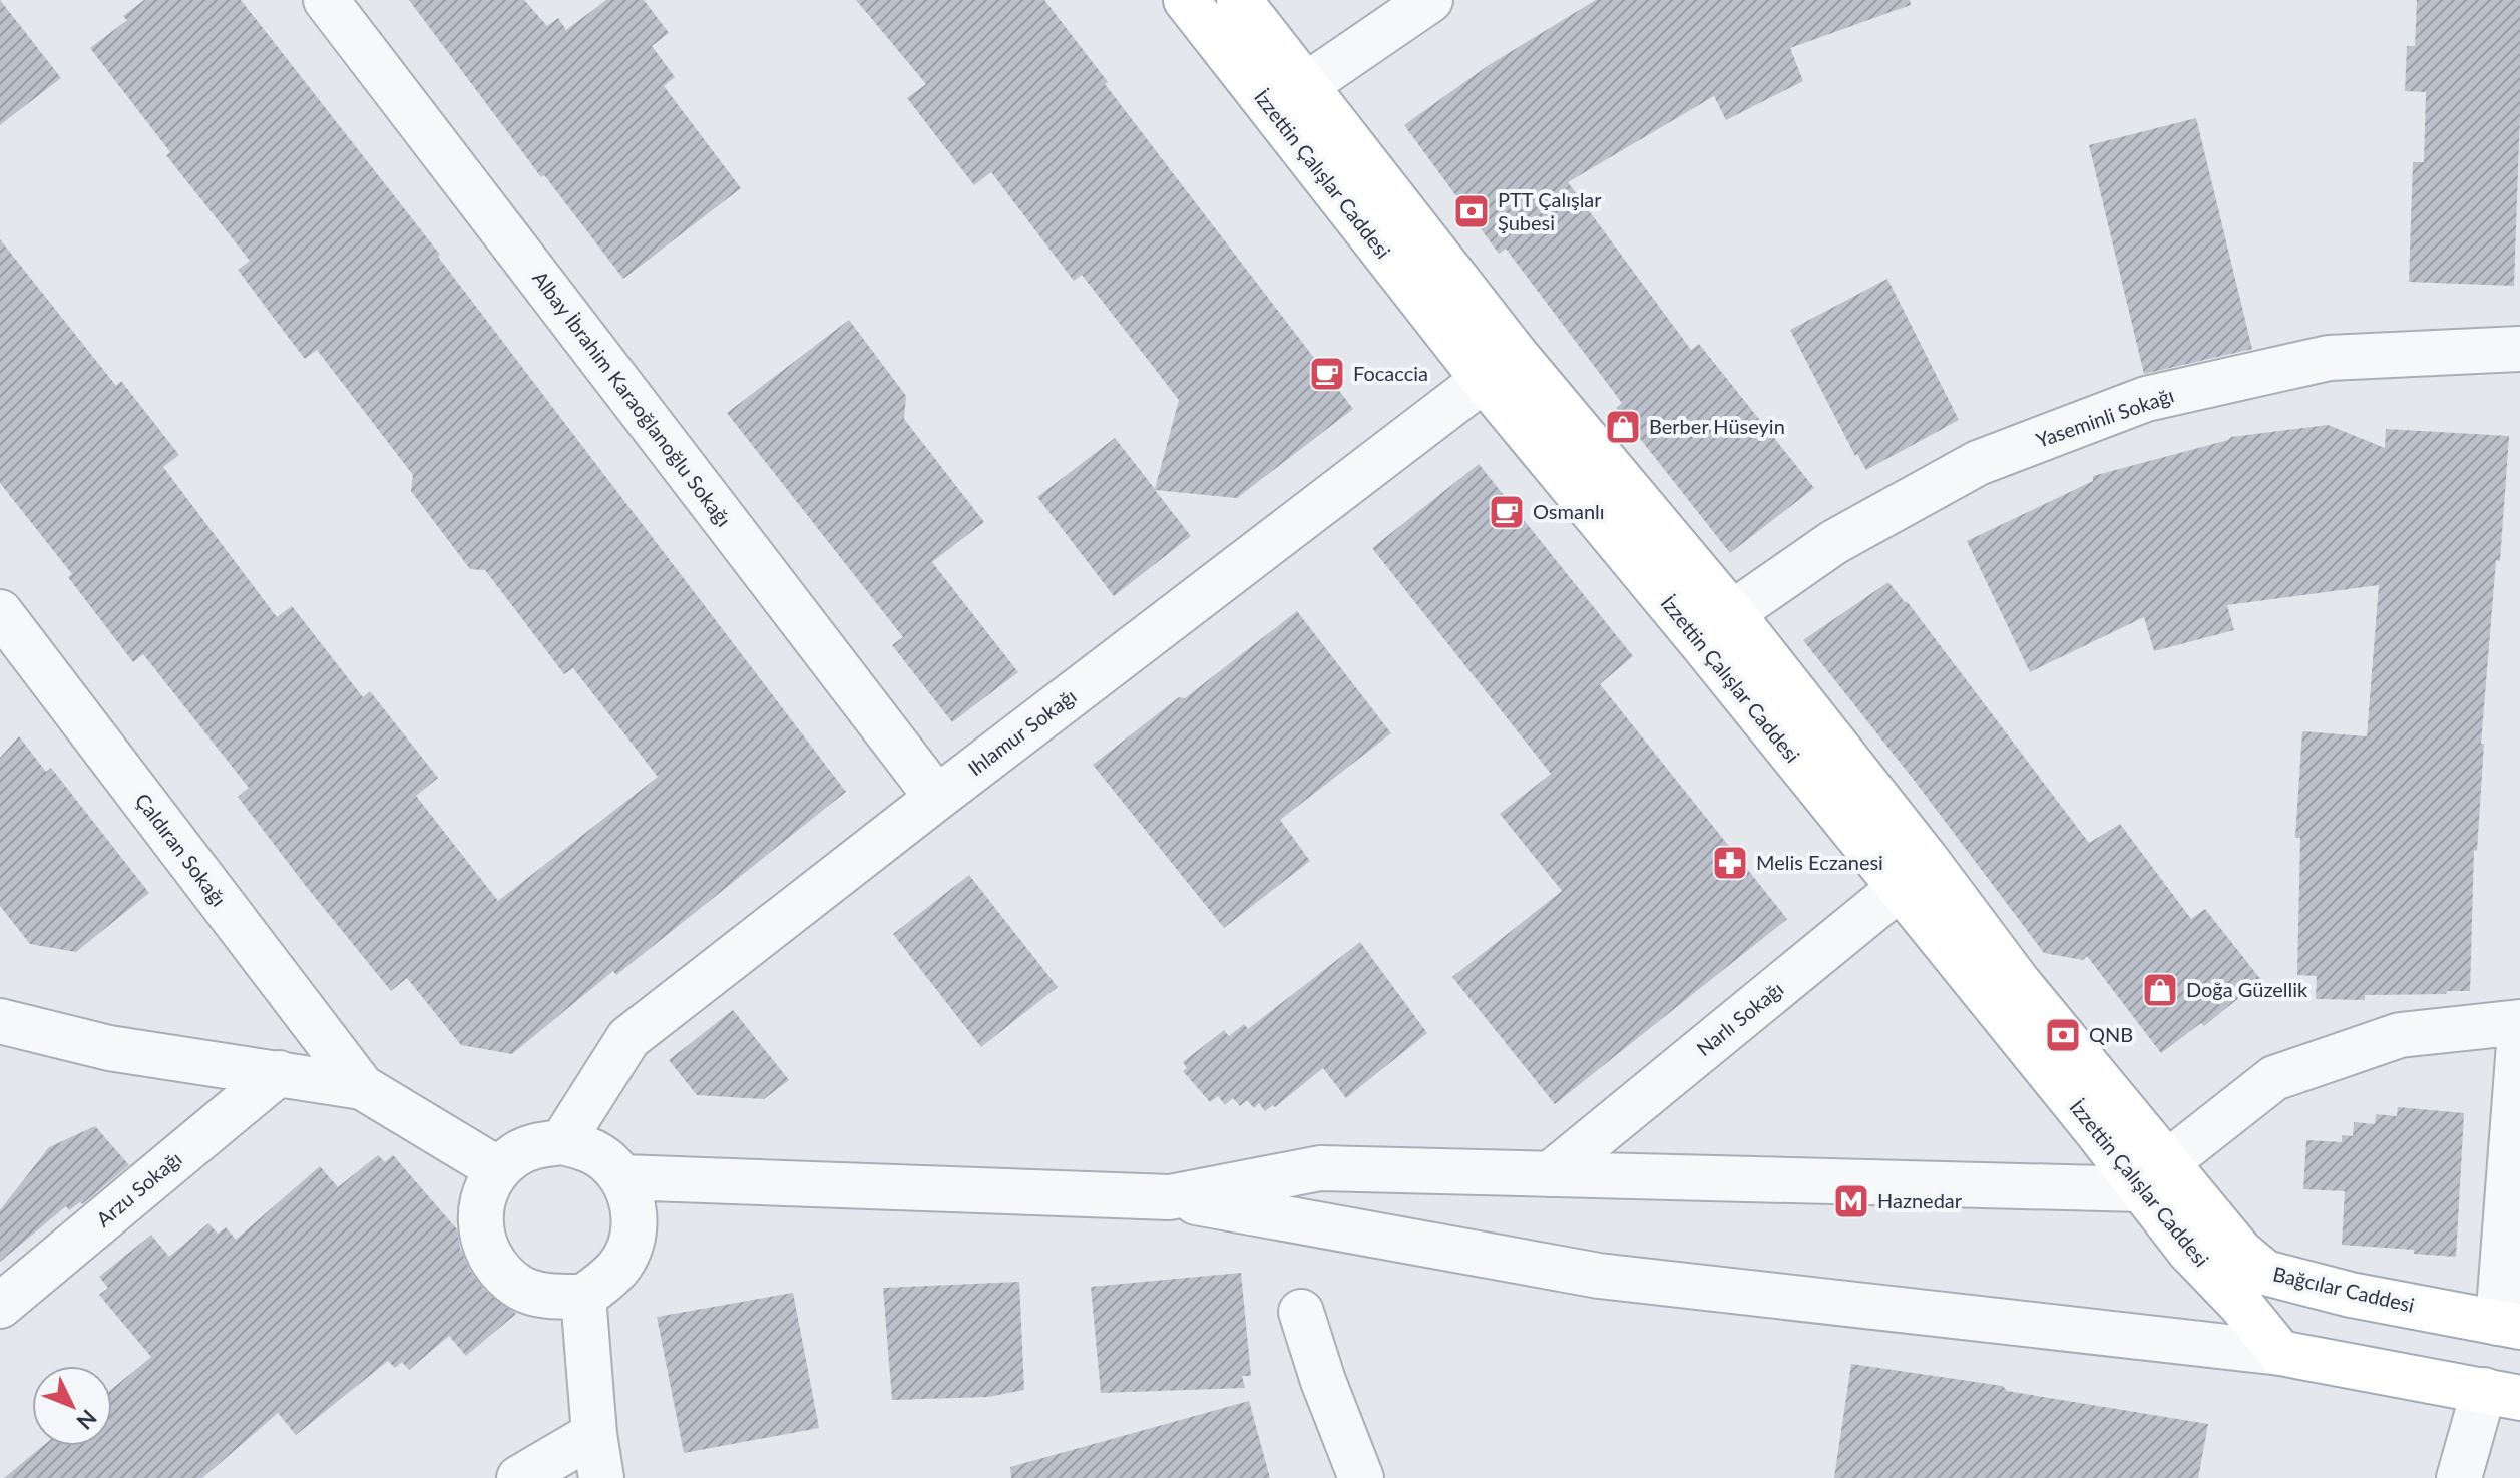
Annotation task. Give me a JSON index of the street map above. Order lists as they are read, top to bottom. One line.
{"streets":{"main road":["İzzettin Çalışlar Caddesi","Bağcılar Caddesi"],"street":["Albay İbrahim Karaoğlanoğlu Sokağı","Yaseminli Sokağı","Ihlamur Sokağı","Çaldıran Sokağı","Narlı Sokağı","Arzu Sokağı"]},"crossings":[["İzzettin Çalışlar Caddesi","Yaseminli Sokağı"],["İzzettin Çalışlar Caddesi","Ihlamur Sokağı"],["İzzettin Çalışlar Caddesi","Narlı Sokağı"],["İzzettin Çalışlar Caddesi","Bağcılar Caddesi"],["Albay İbrahim Karaoğlanoğlu Sokağı","Ihlamur Sokağı"]],"places":{"bank":["PTT Çalışlar Şubesi","QNB"],"cafe":["Focaccia","Osmanlı"],"shop":["Berber Hüseyin","Doğa Güzellik"],"pharmacy":["Melis Eczanesi"],"metro station":["Haznedar"]},"north":"bottom right"}
